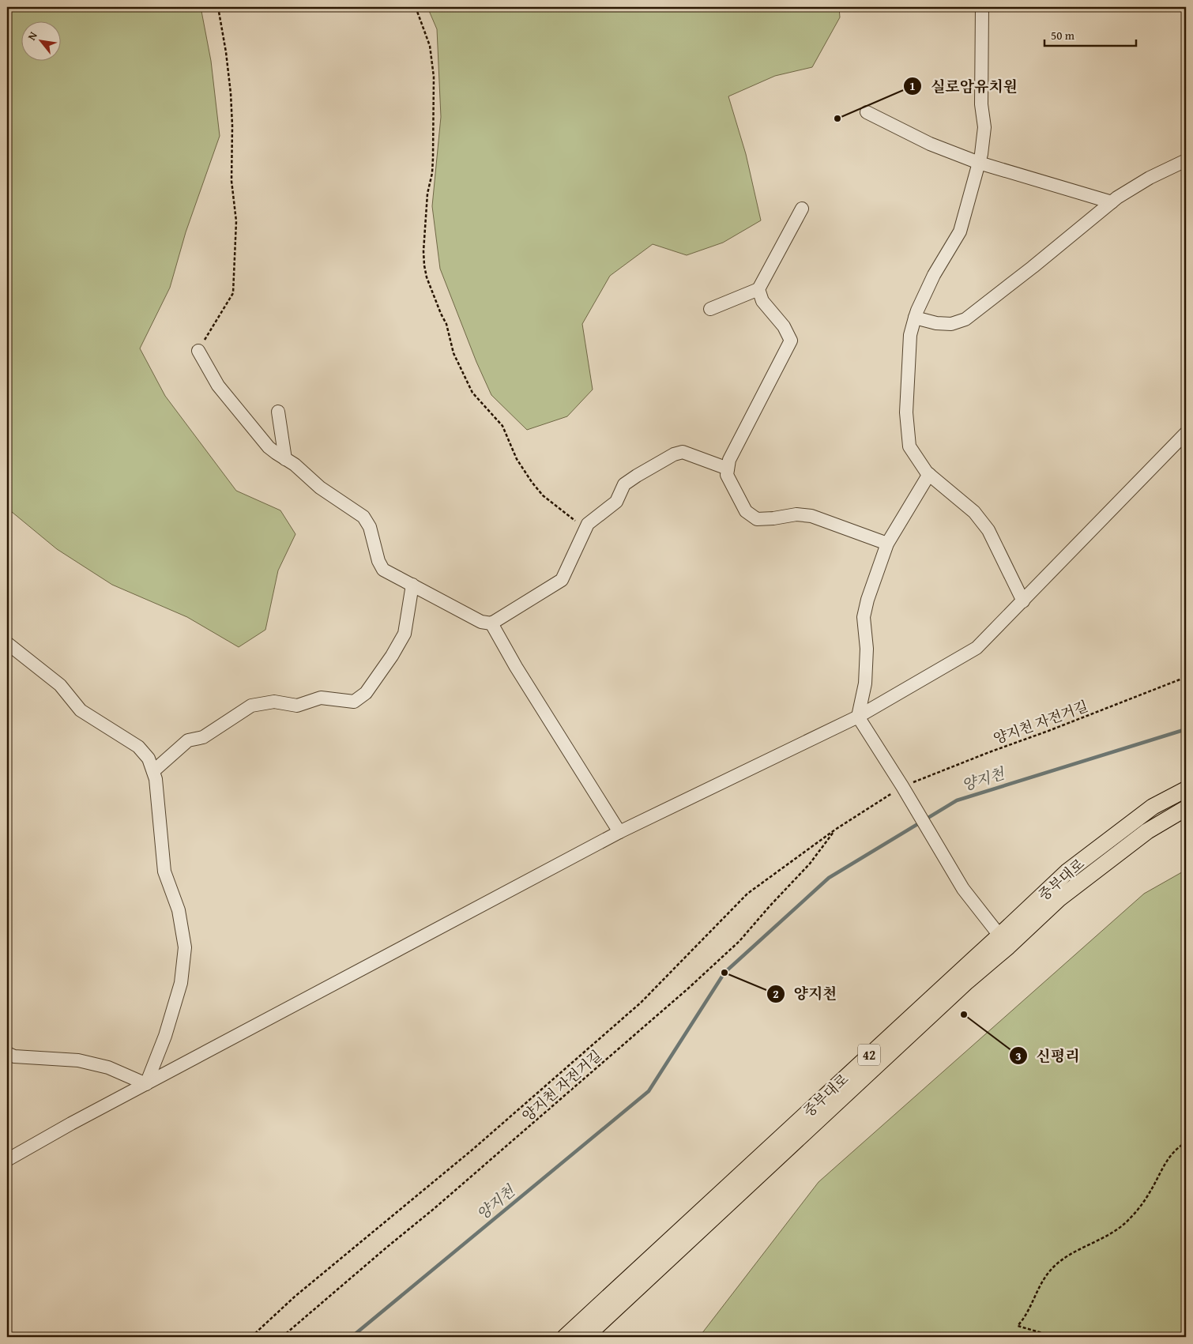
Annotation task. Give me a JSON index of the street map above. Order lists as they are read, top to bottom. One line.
{"streets":{"main road":["중부대로","42"],"path":["양지천 자전거길"]},"water":["양지천"],"places":["실로암유치원","양지천","신평리"],"scale_bar":"50 m","north":"top left"}
